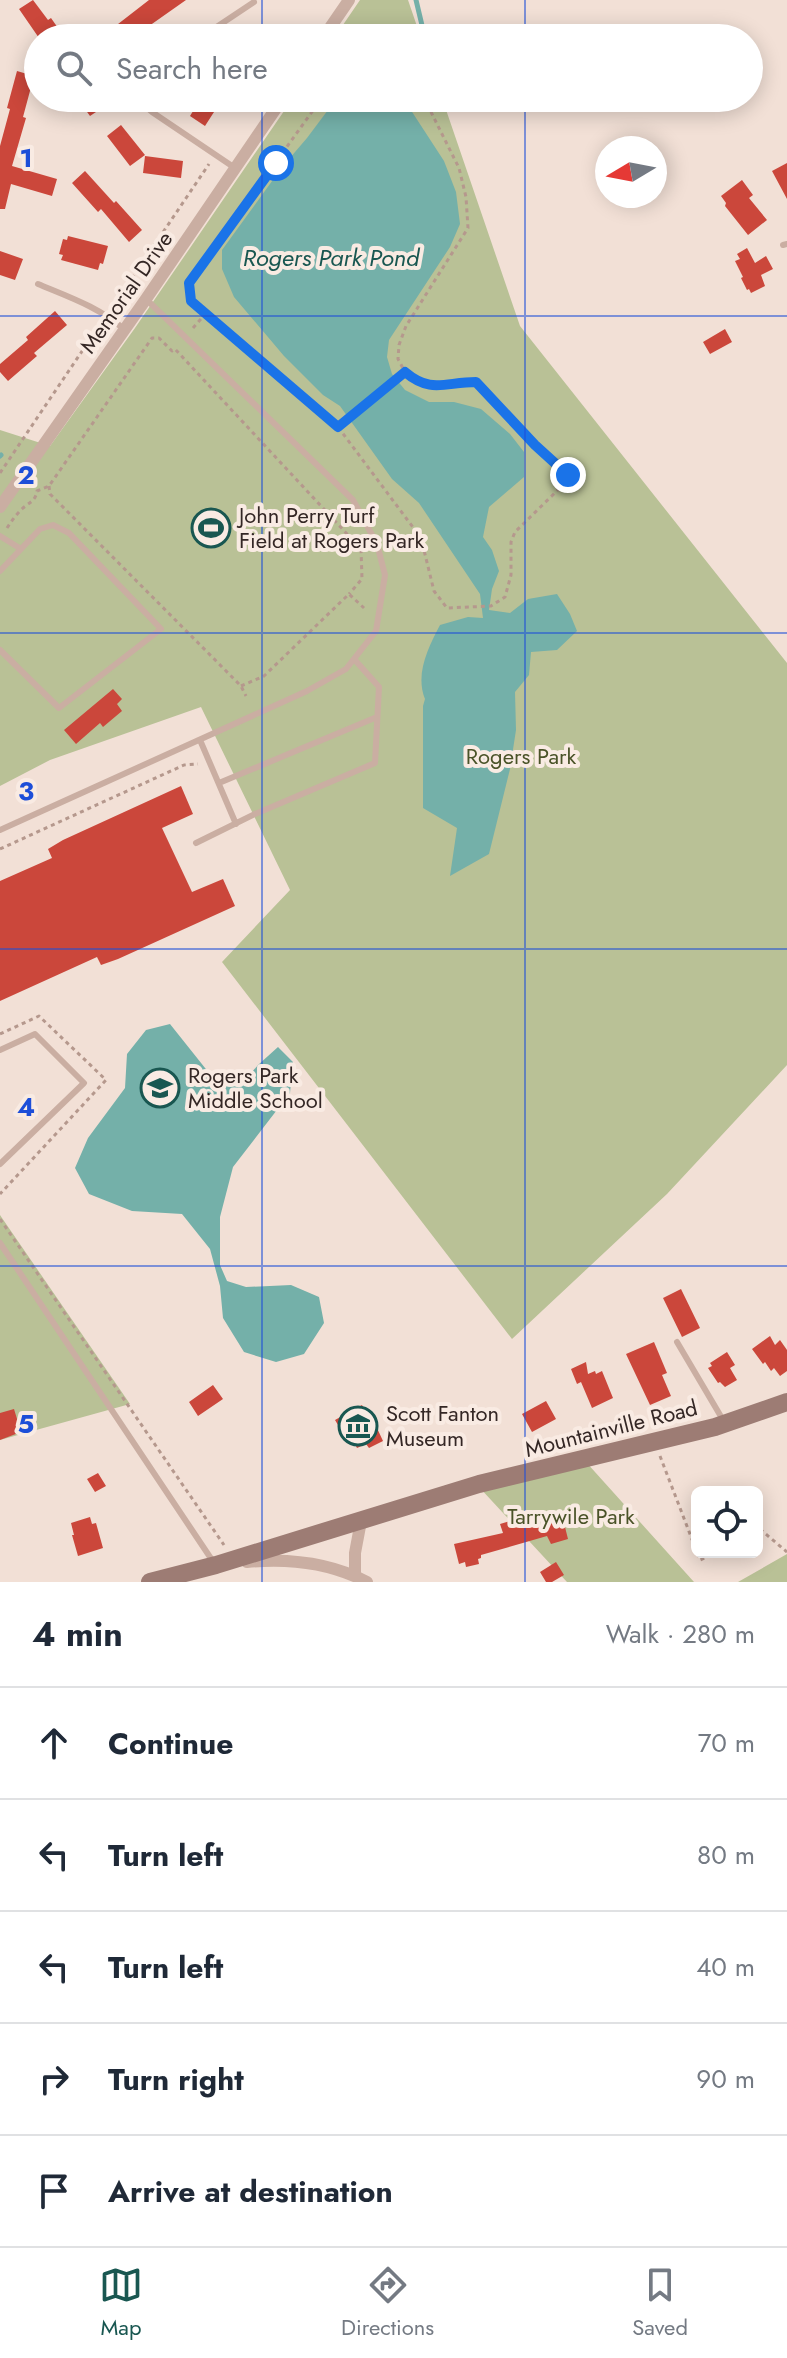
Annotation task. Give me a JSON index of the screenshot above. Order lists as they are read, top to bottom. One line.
{"streets":{"street":["Memorial Drive","Mountainville Road"]},"water":["Rogers Park Pond"],"parks":["Rogers Park","Tarrywile Park"],"places":{"sports":["John Perry Turf Field at Rogers Park"],"school or university":["Rogers Park Middle School"],"museum":["Scott Fanton Museum"]},"north":"left","page":{"search":"Search here","heading":["4 min","Walk · 280 m"],"list":[["Continue","70 m"],["Turn left","80 m"],["Turn left","40 m"],["Turn right","90 m"],"Arrive at destination"],"nav":["Map","Directions","Saved"]},"grid":{"rows":["1","2","3","4","5"]}}
